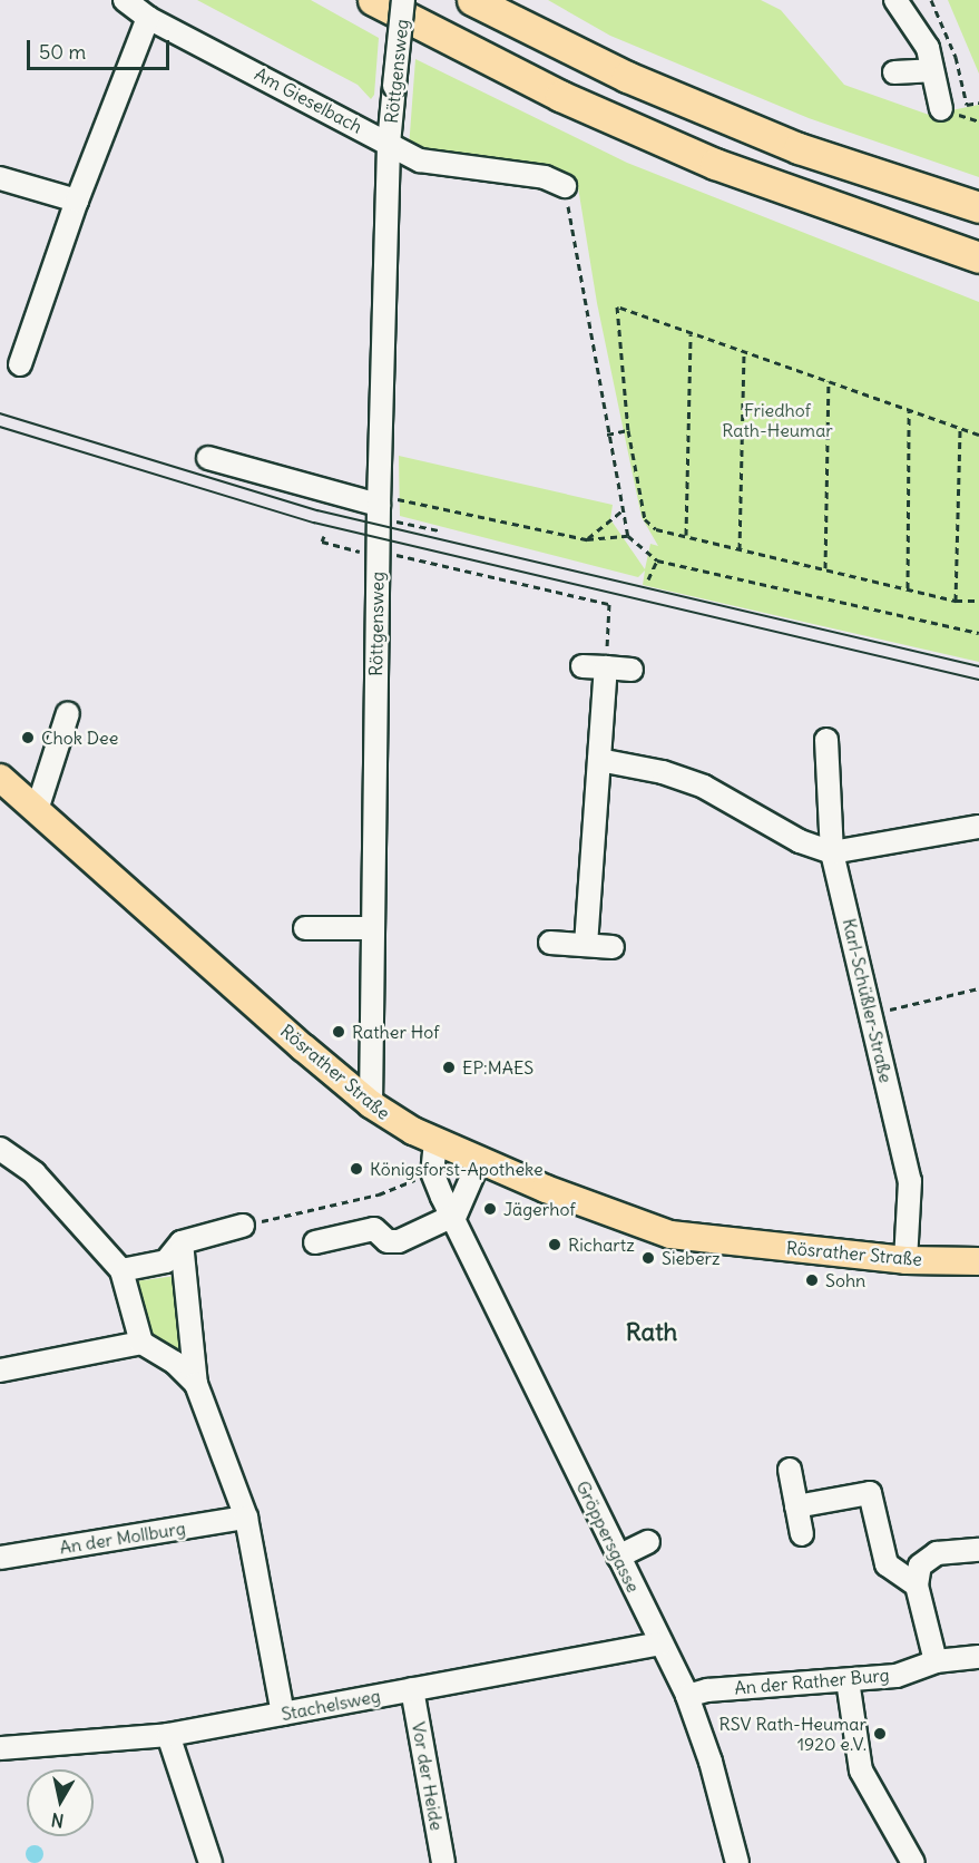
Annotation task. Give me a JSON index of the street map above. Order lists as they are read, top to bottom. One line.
{"streets":{"main road":["Rösrather Straße"],"street":["Röttgensweg","Am Gieselbach","Karl-Schüßler-Straße","Gröppersgasse","An der Mollburg","An der Rather Burg","Stachelsweg","Vor der Heide"]},"crossings":[["Röttgensweg","Am Gieselbach"],["Röttgensweg","Rösrather Straße"],["Karl-Schüßler-Straße","Rösrather Straße"],["Rösrather Straße","Gröppersgasse"],["Gröppersgasse","An der Rather Burg"],["Gröppersgasse","Stachelsweg"],["Stachelsweg","Vor der Heide"]],"districts":["Rath"],"parks":["Friedhof Rath-Heumar"],"places":["Chok Dee","Rather Hof","EP:MAES","Königsforst-Apotheke","Jägerhof","Richartz","Sieberz","Sohn","RSV Rath-Heumar 1920 e.V."],"scale_bar":"50 m","north":"bottom"}
